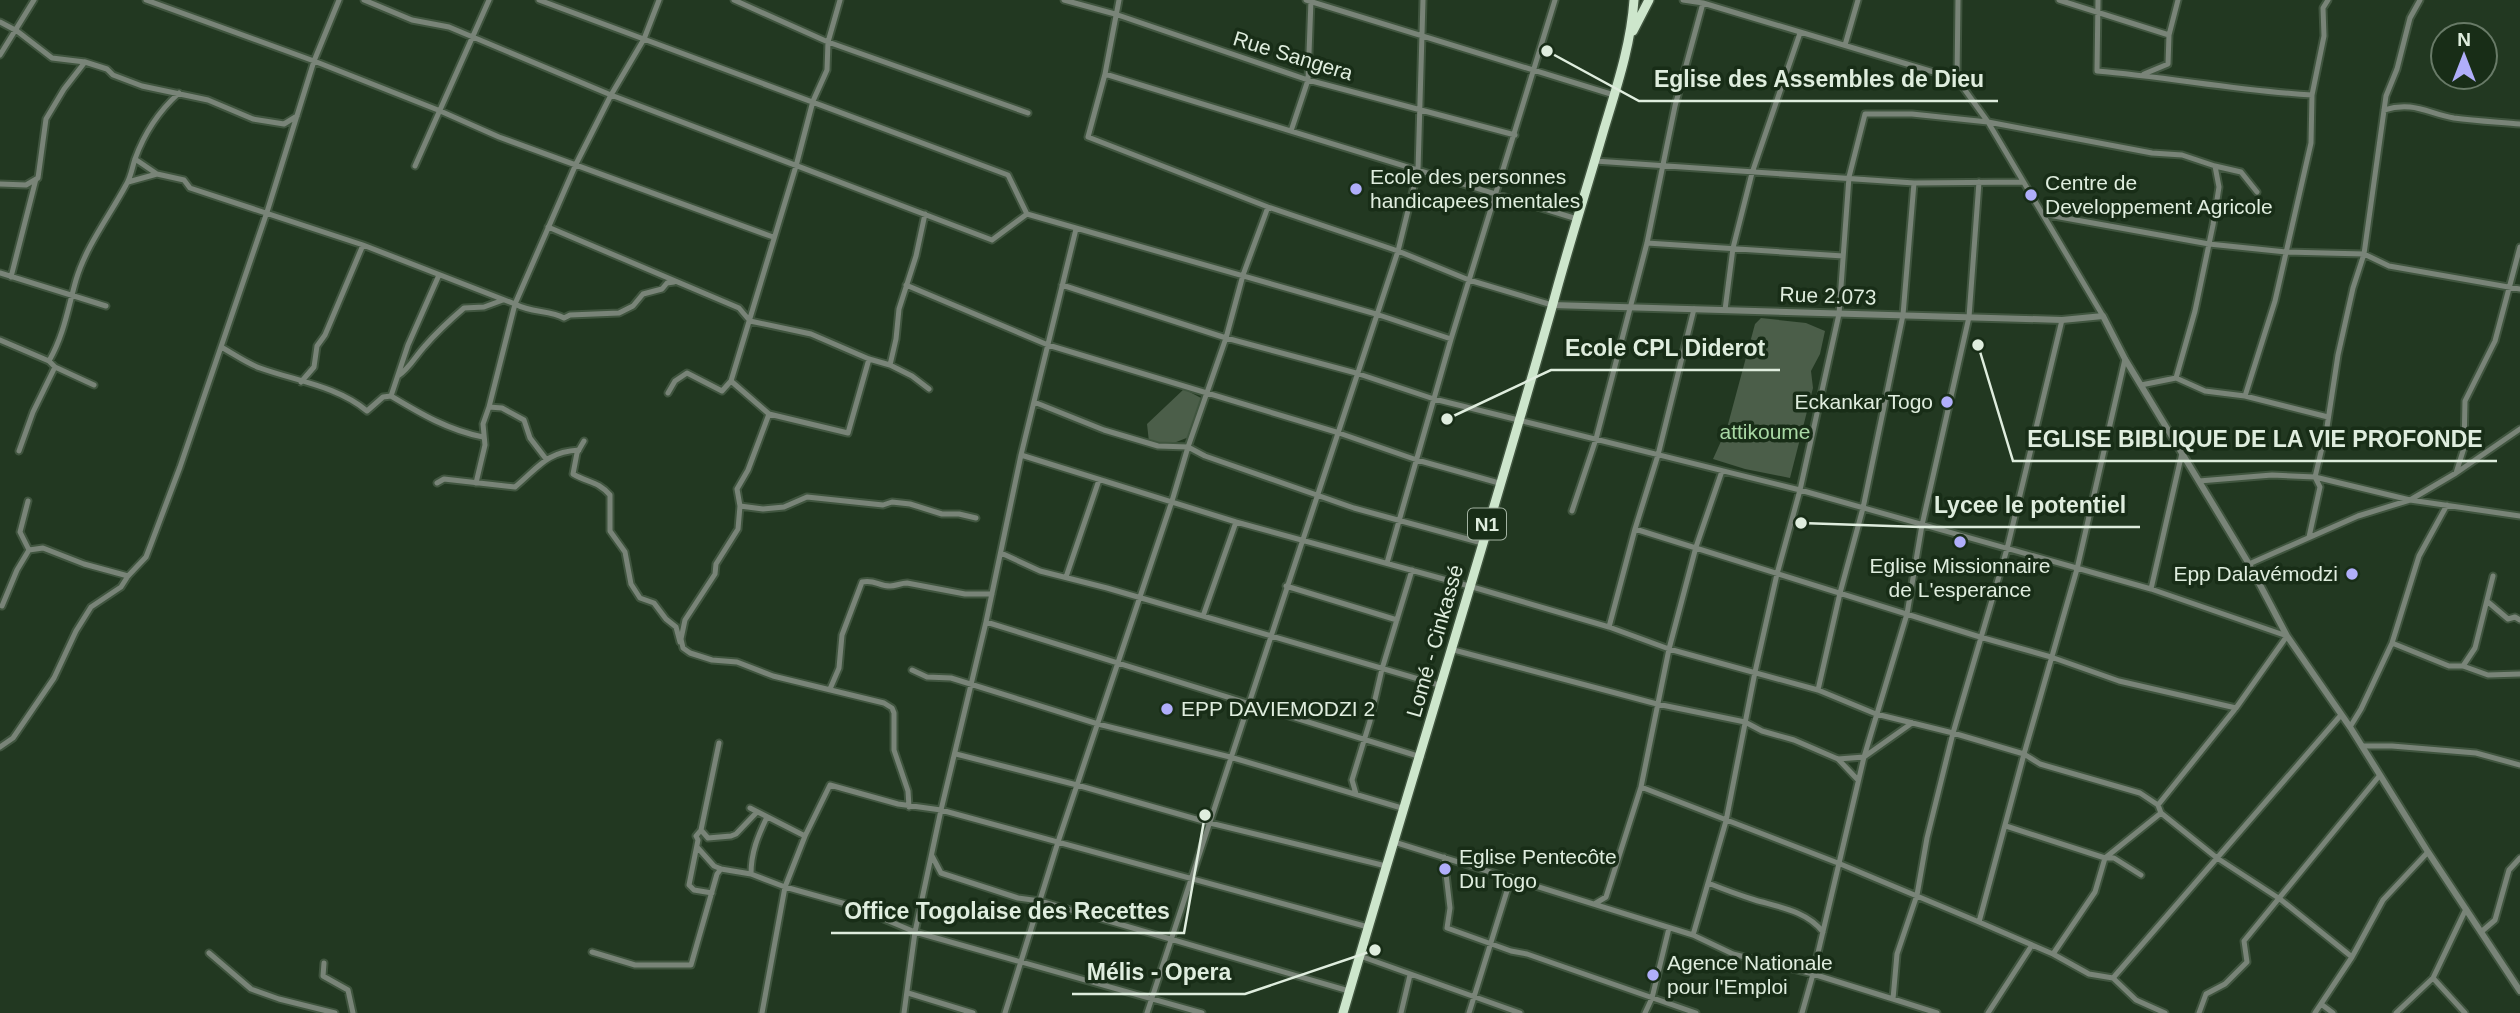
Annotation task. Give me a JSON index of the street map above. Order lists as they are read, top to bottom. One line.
{"streets":{"highway":["N1","Lomé - Cinkassé"],"street":["Rue Sangera","Rue 2.073"]},"crossings":[["Rue 2.073","Lomé - Cinkassé"]],"parks":["attikoume"],"places":["Eglise des Assembles de Dieu","Ecole des personnes handicapees mentales","Centre de Developpement Agricole","EGLISE BIBLIQUE DE LA VIE PROFONDE","Eckankar Togo","Ecole CPL Diderot","Lycee le potentiel","Eglise Missionnaire de L'esperance","Epp Dalavémodzi","EPP DAVIEMODZI 2","Office Togolaise des Recettes","Eglise Pentecôte Du Togo","Mélis - Opera","Agence Nationale pour l'Emploi"],"north":"top"}
